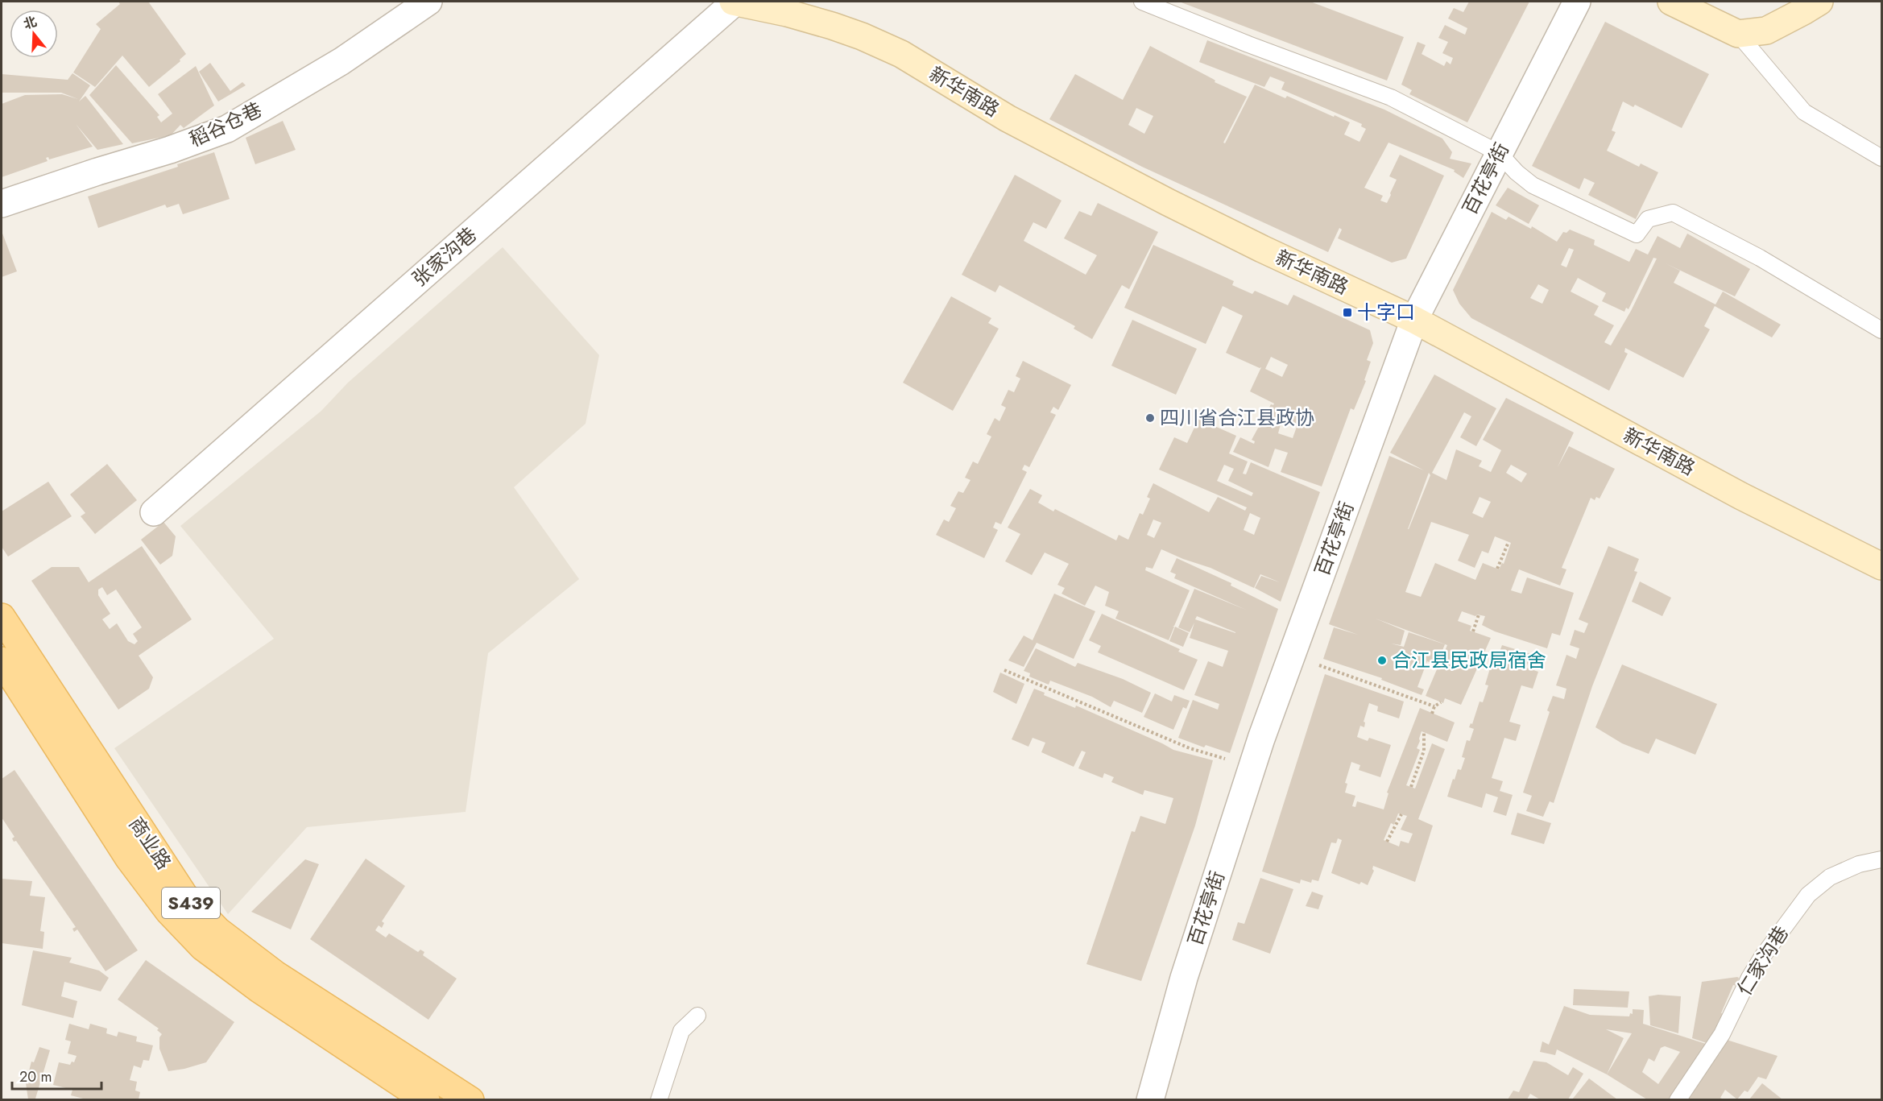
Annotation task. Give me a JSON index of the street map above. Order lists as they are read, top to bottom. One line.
{"streets":{"main road":["商业路","S439"],"street":["新华南路","稻谷仓巷","百花亭街","张家沟巷"],"lane":["仁家沟巷"]},"crossings":[["新华南路","百花亭街"],["新华南路","张家沟巷"]],"places":{"transit":["十字口"],"other":["四川省合江县政协","合江县民政局宿舍"]},"scale_bar":"20 m","north":"top"}
